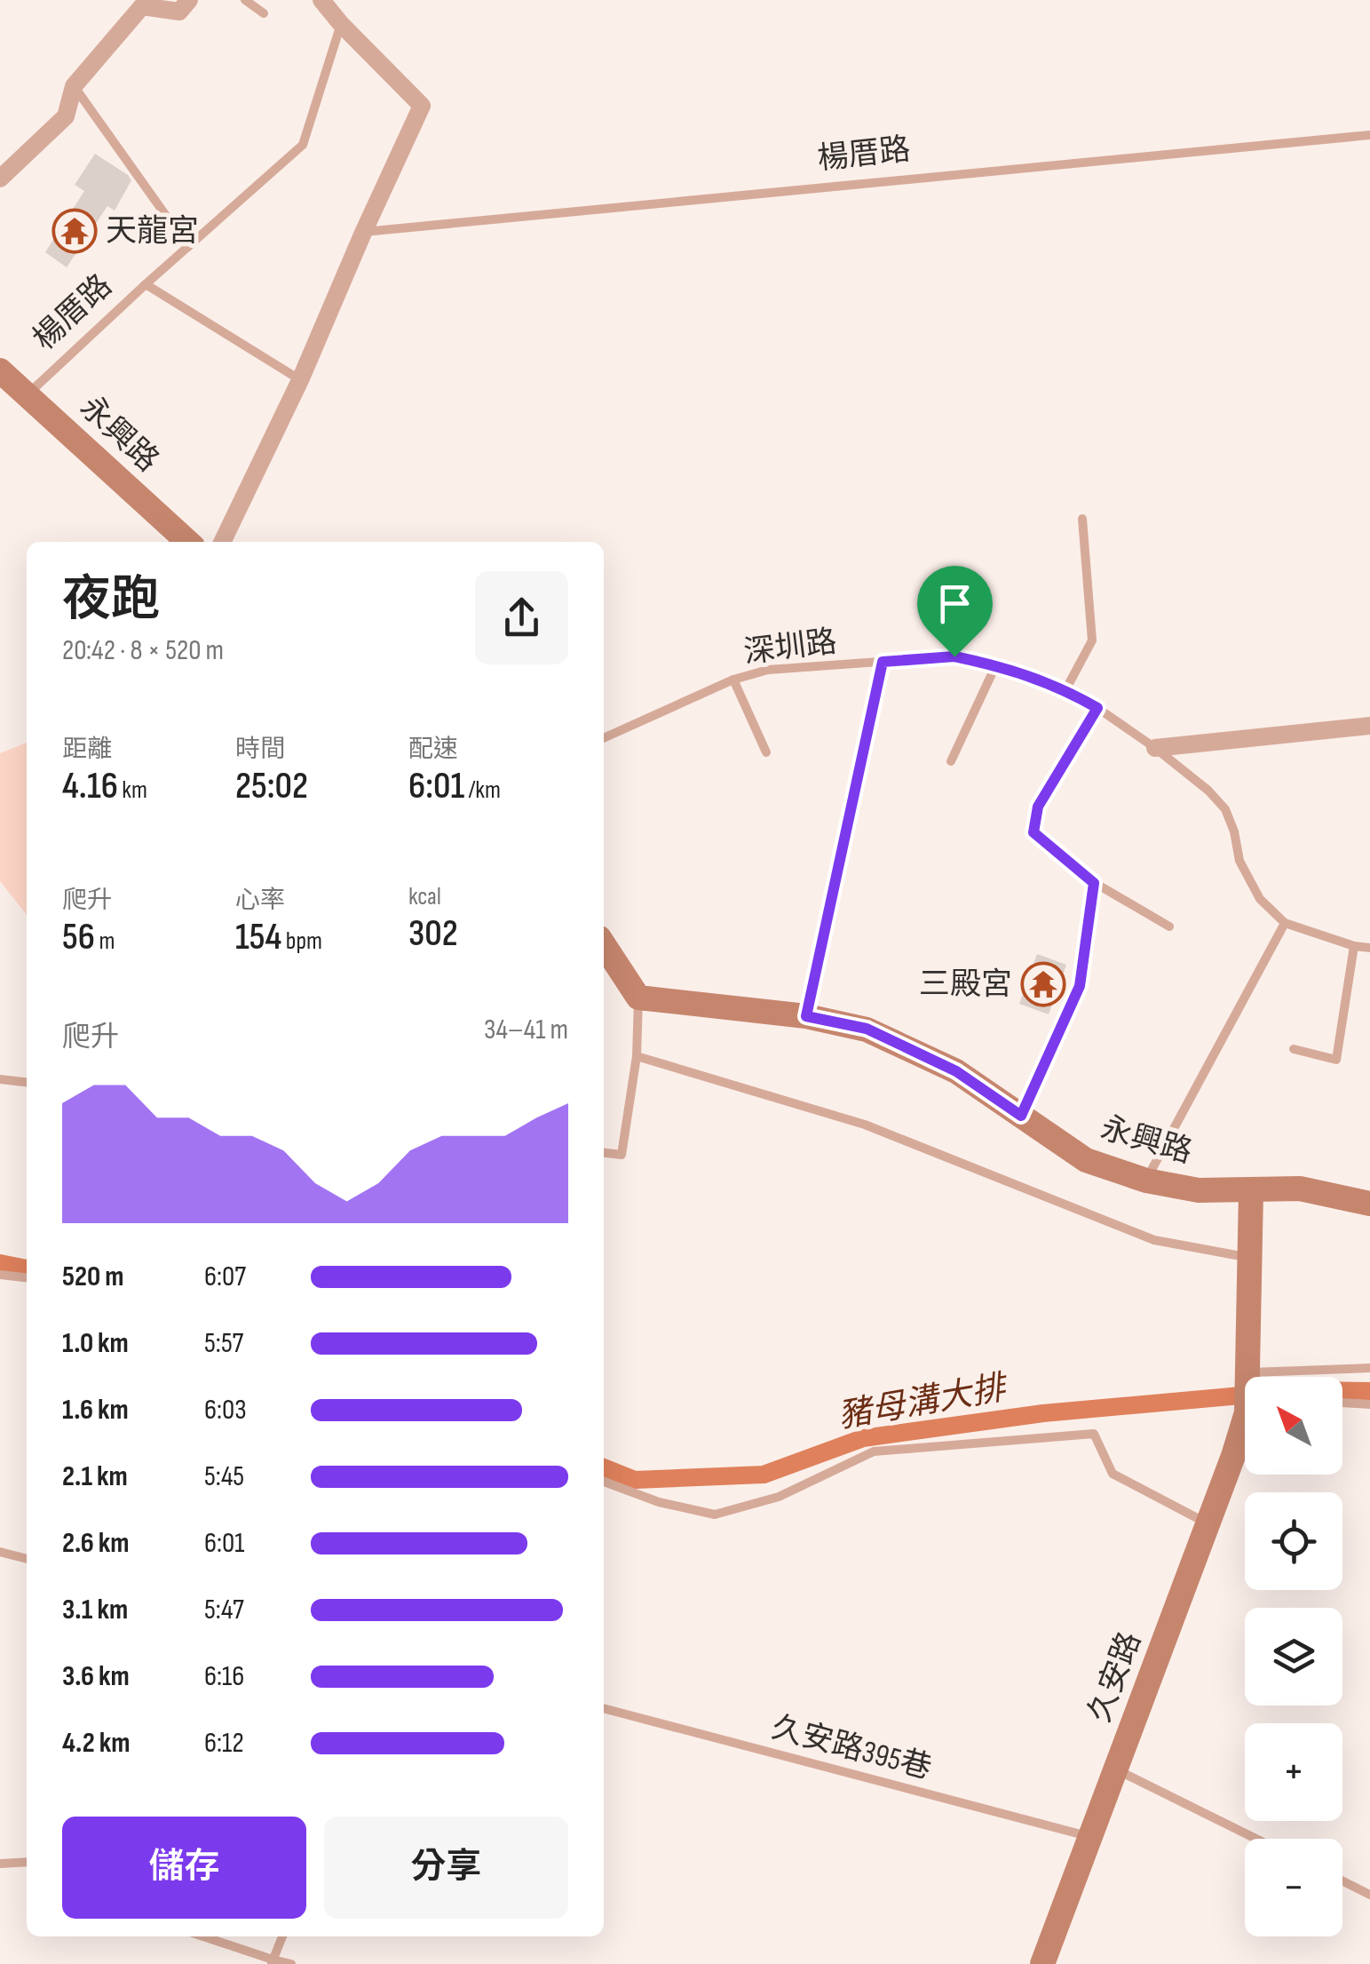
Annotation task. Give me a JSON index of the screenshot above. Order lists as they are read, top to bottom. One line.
{"streets":{"street":["永興路","久安路"],"lane":["楊厝路","深圳路","久安路395巷"]},"crossings":[["楊厝路","永興路"],["永興路","久安路"],["久安路","久安路395巷"]],"water":["豬母溝大排"],"places":{"temple":["天龍宮","三殿宮"]},"north":"top left","page":{"heading":["夜跑","20:42 · 8 × 520 m"],"stats":[["距離","4.16 km"],["時間","25:02"],["配速","6:01 /km"],["爬升","56 m"],["心率","154 bpm"],["kcal","302"]],"chart":["爬升","34–41 m"],"list":[{"name":"520 m","note":"6:07"},{"name":"1.0 km","note":"5:57"},{"name":"1.6 km","note":"6:03"},{"name":"2.1 km","note":"5:45"},{"name":"2.6 km","note":"6:01"},{"name":"3.1 km","note":"5:47"},{"name":"3.6 km","note":"6:16"},{"name":"4.2 km","note":"6:12"}],"map_buttons":["+","−"],"buttons":["儲存","分享"]}}
